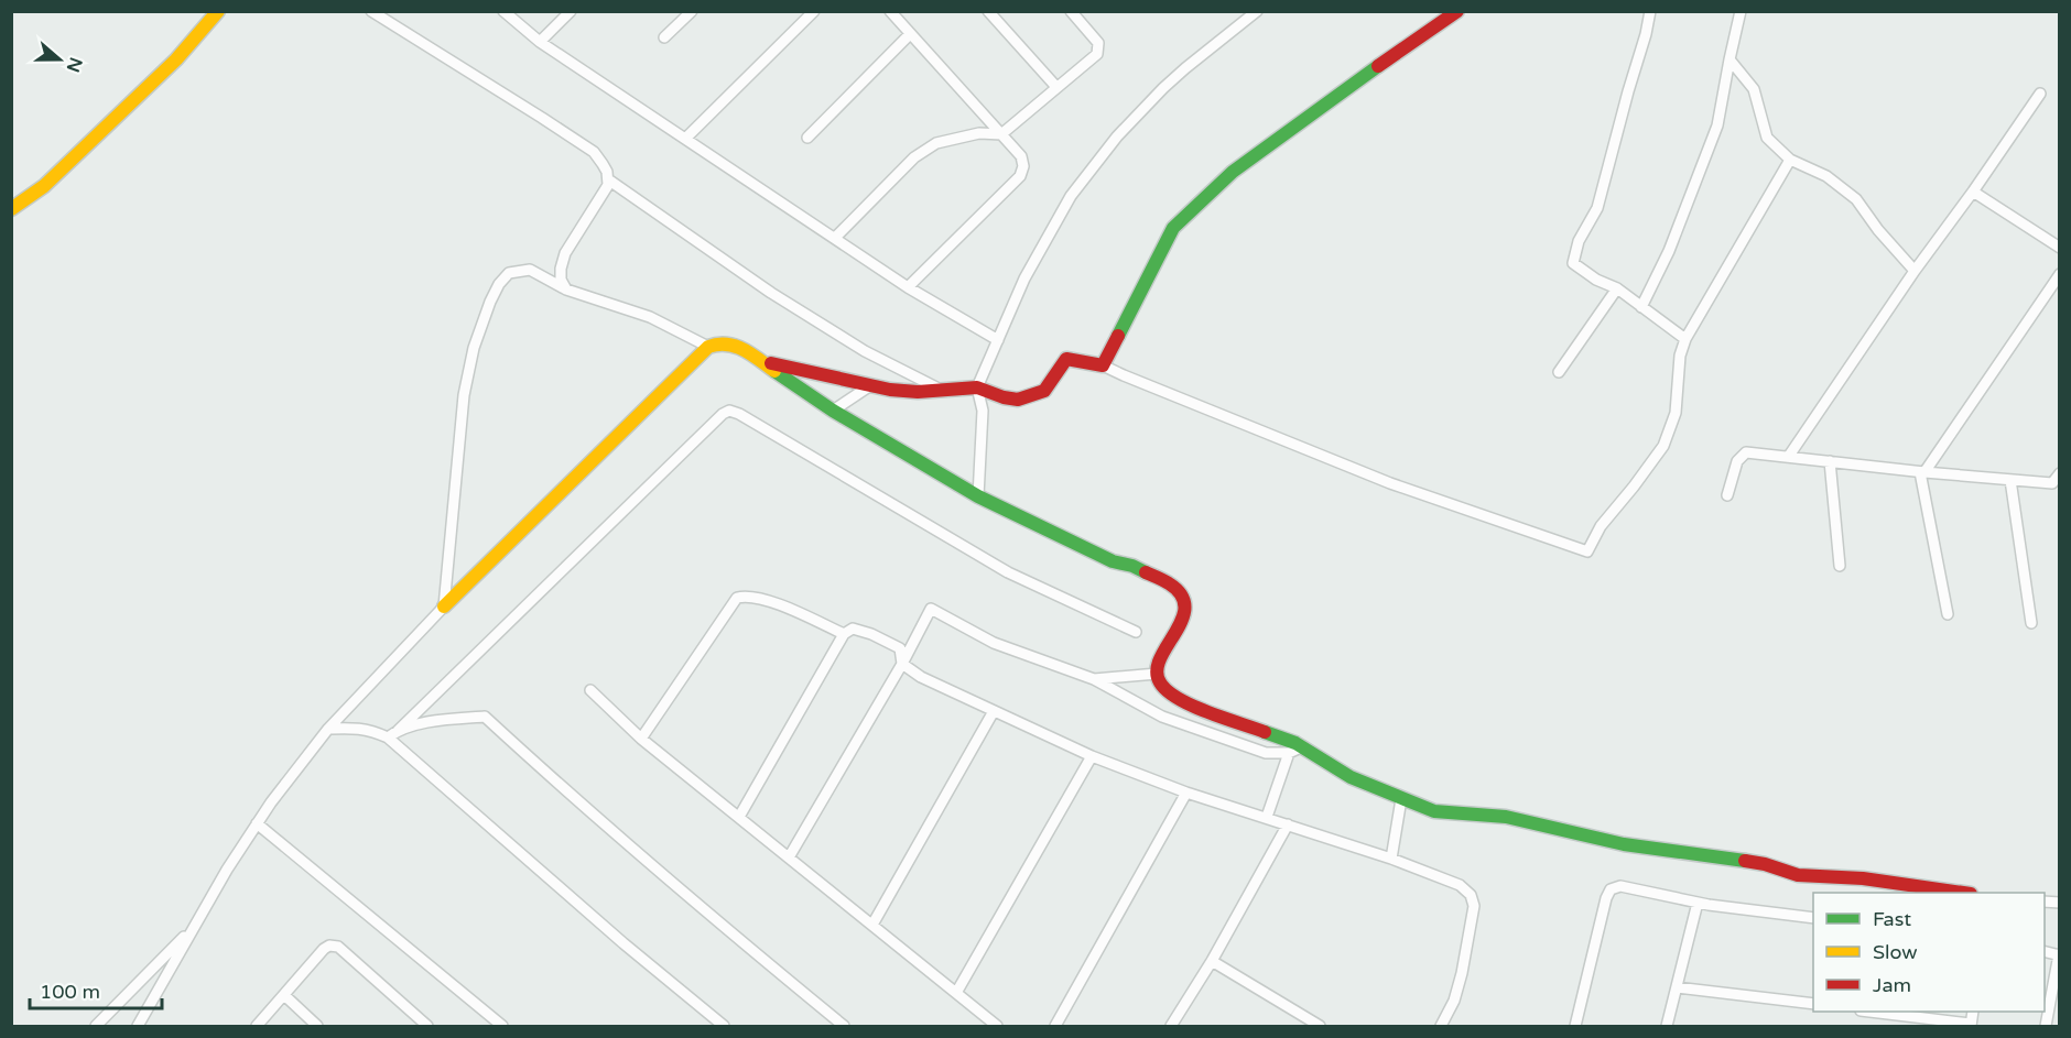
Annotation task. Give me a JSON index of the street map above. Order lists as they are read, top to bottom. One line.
{"legend":["Fast","Slow","Jam"],"scale_bar":"100 m","north":"right"}
